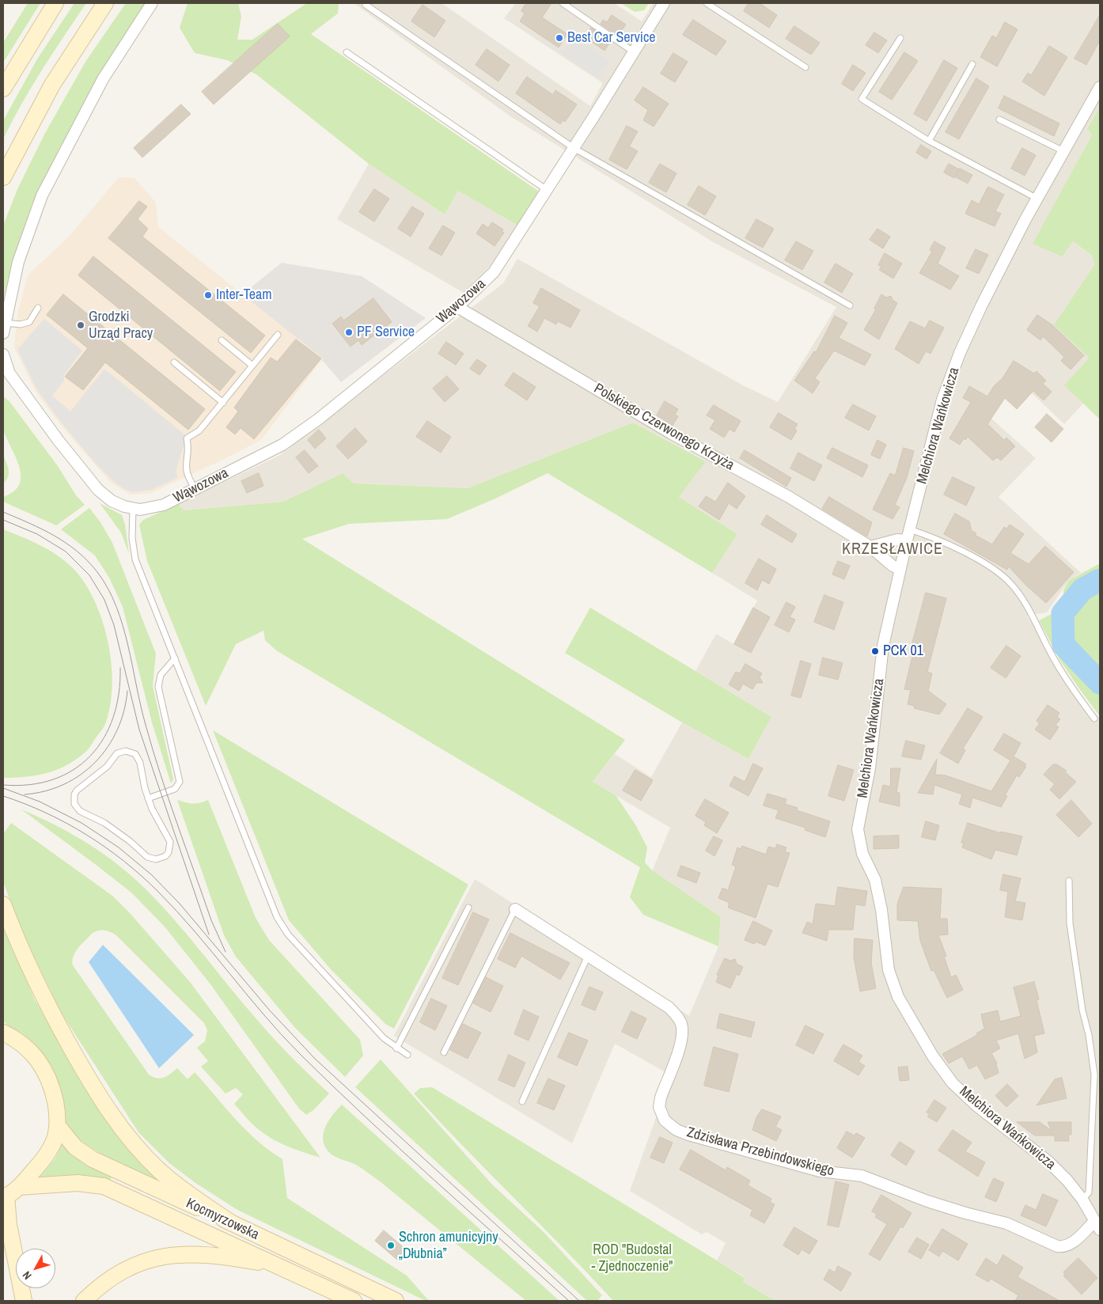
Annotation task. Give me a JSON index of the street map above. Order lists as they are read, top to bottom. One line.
{"streets":{"main road":["Kocmyrzowska"],"street":["Wąwozowa","Melchiora Wańkowicza","Polskiego Czerwonego Krzyża","Zdzisława Przebindowskiego"]},"crossings":[["Wąwozowa","Polskiego Czerwonego Krzyża"],["Melchiora Wańkowicza","Polskiego Czerwonego Krzyża"],["Melchiora Wańkowicza","Zdzisława Przebindowskiego"]],"districts":["KRZESŁAWICE"],"parks":["ROD \"Budostal - Zjednoczenie\""],"places":["Best Car Service","Inter-Team","Grodzki Urząd Pracy","PF Service","PCK 01","Schron amunicyjny „Dłubnia”"],"north":"bottom left"}
